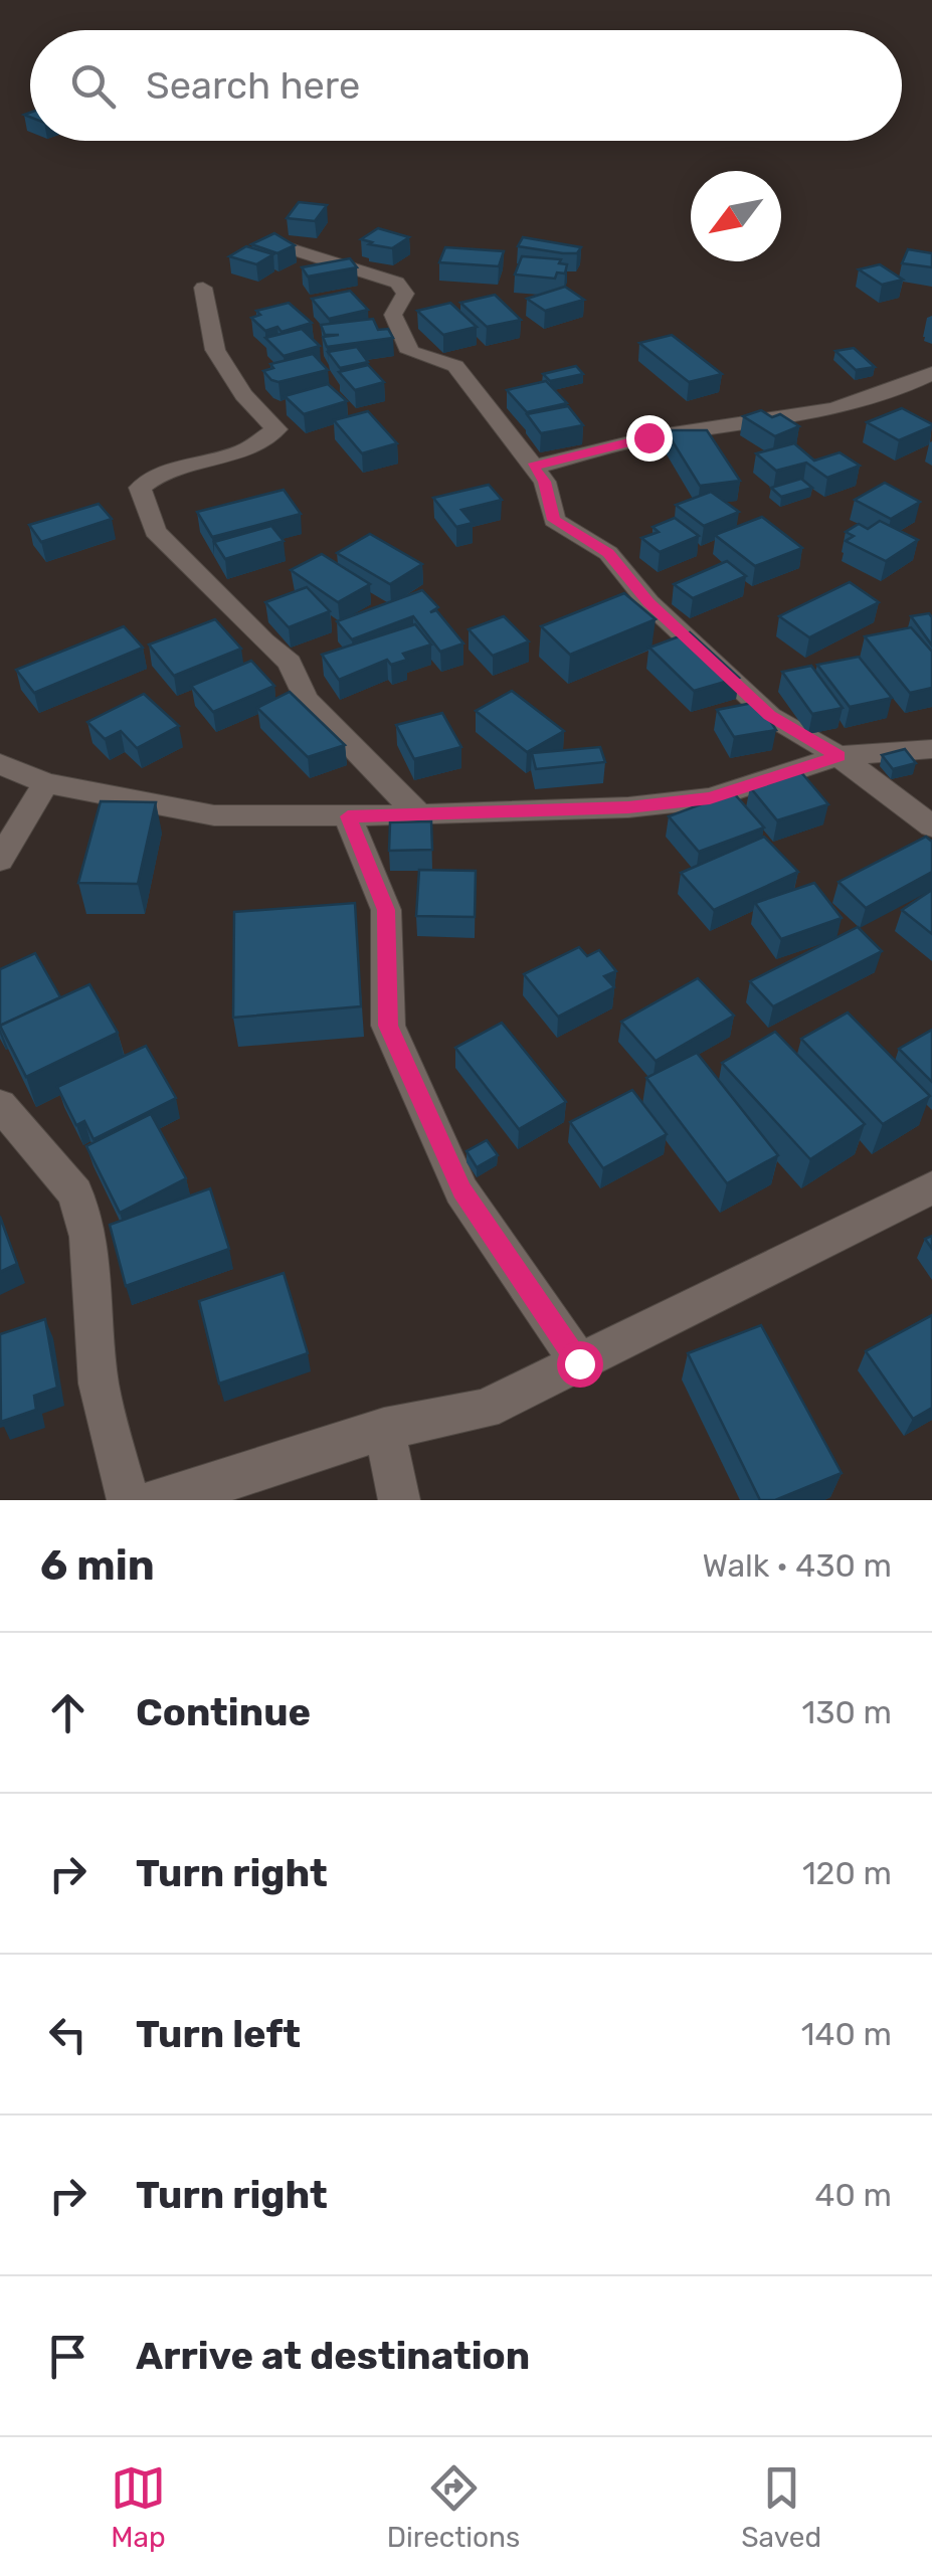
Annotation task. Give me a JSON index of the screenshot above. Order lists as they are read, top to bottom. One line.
{"north":"bottom left","page":{"search":"Search here","heading":["6 min","Walk · 430 m"],"list":[["Continue","130 m"],["Turn right","120 m"],["Turn left","140 m"],["Turn right","40 m"],"Arrive at destination"],"nav":["Map","Directions","Saved"]}}
